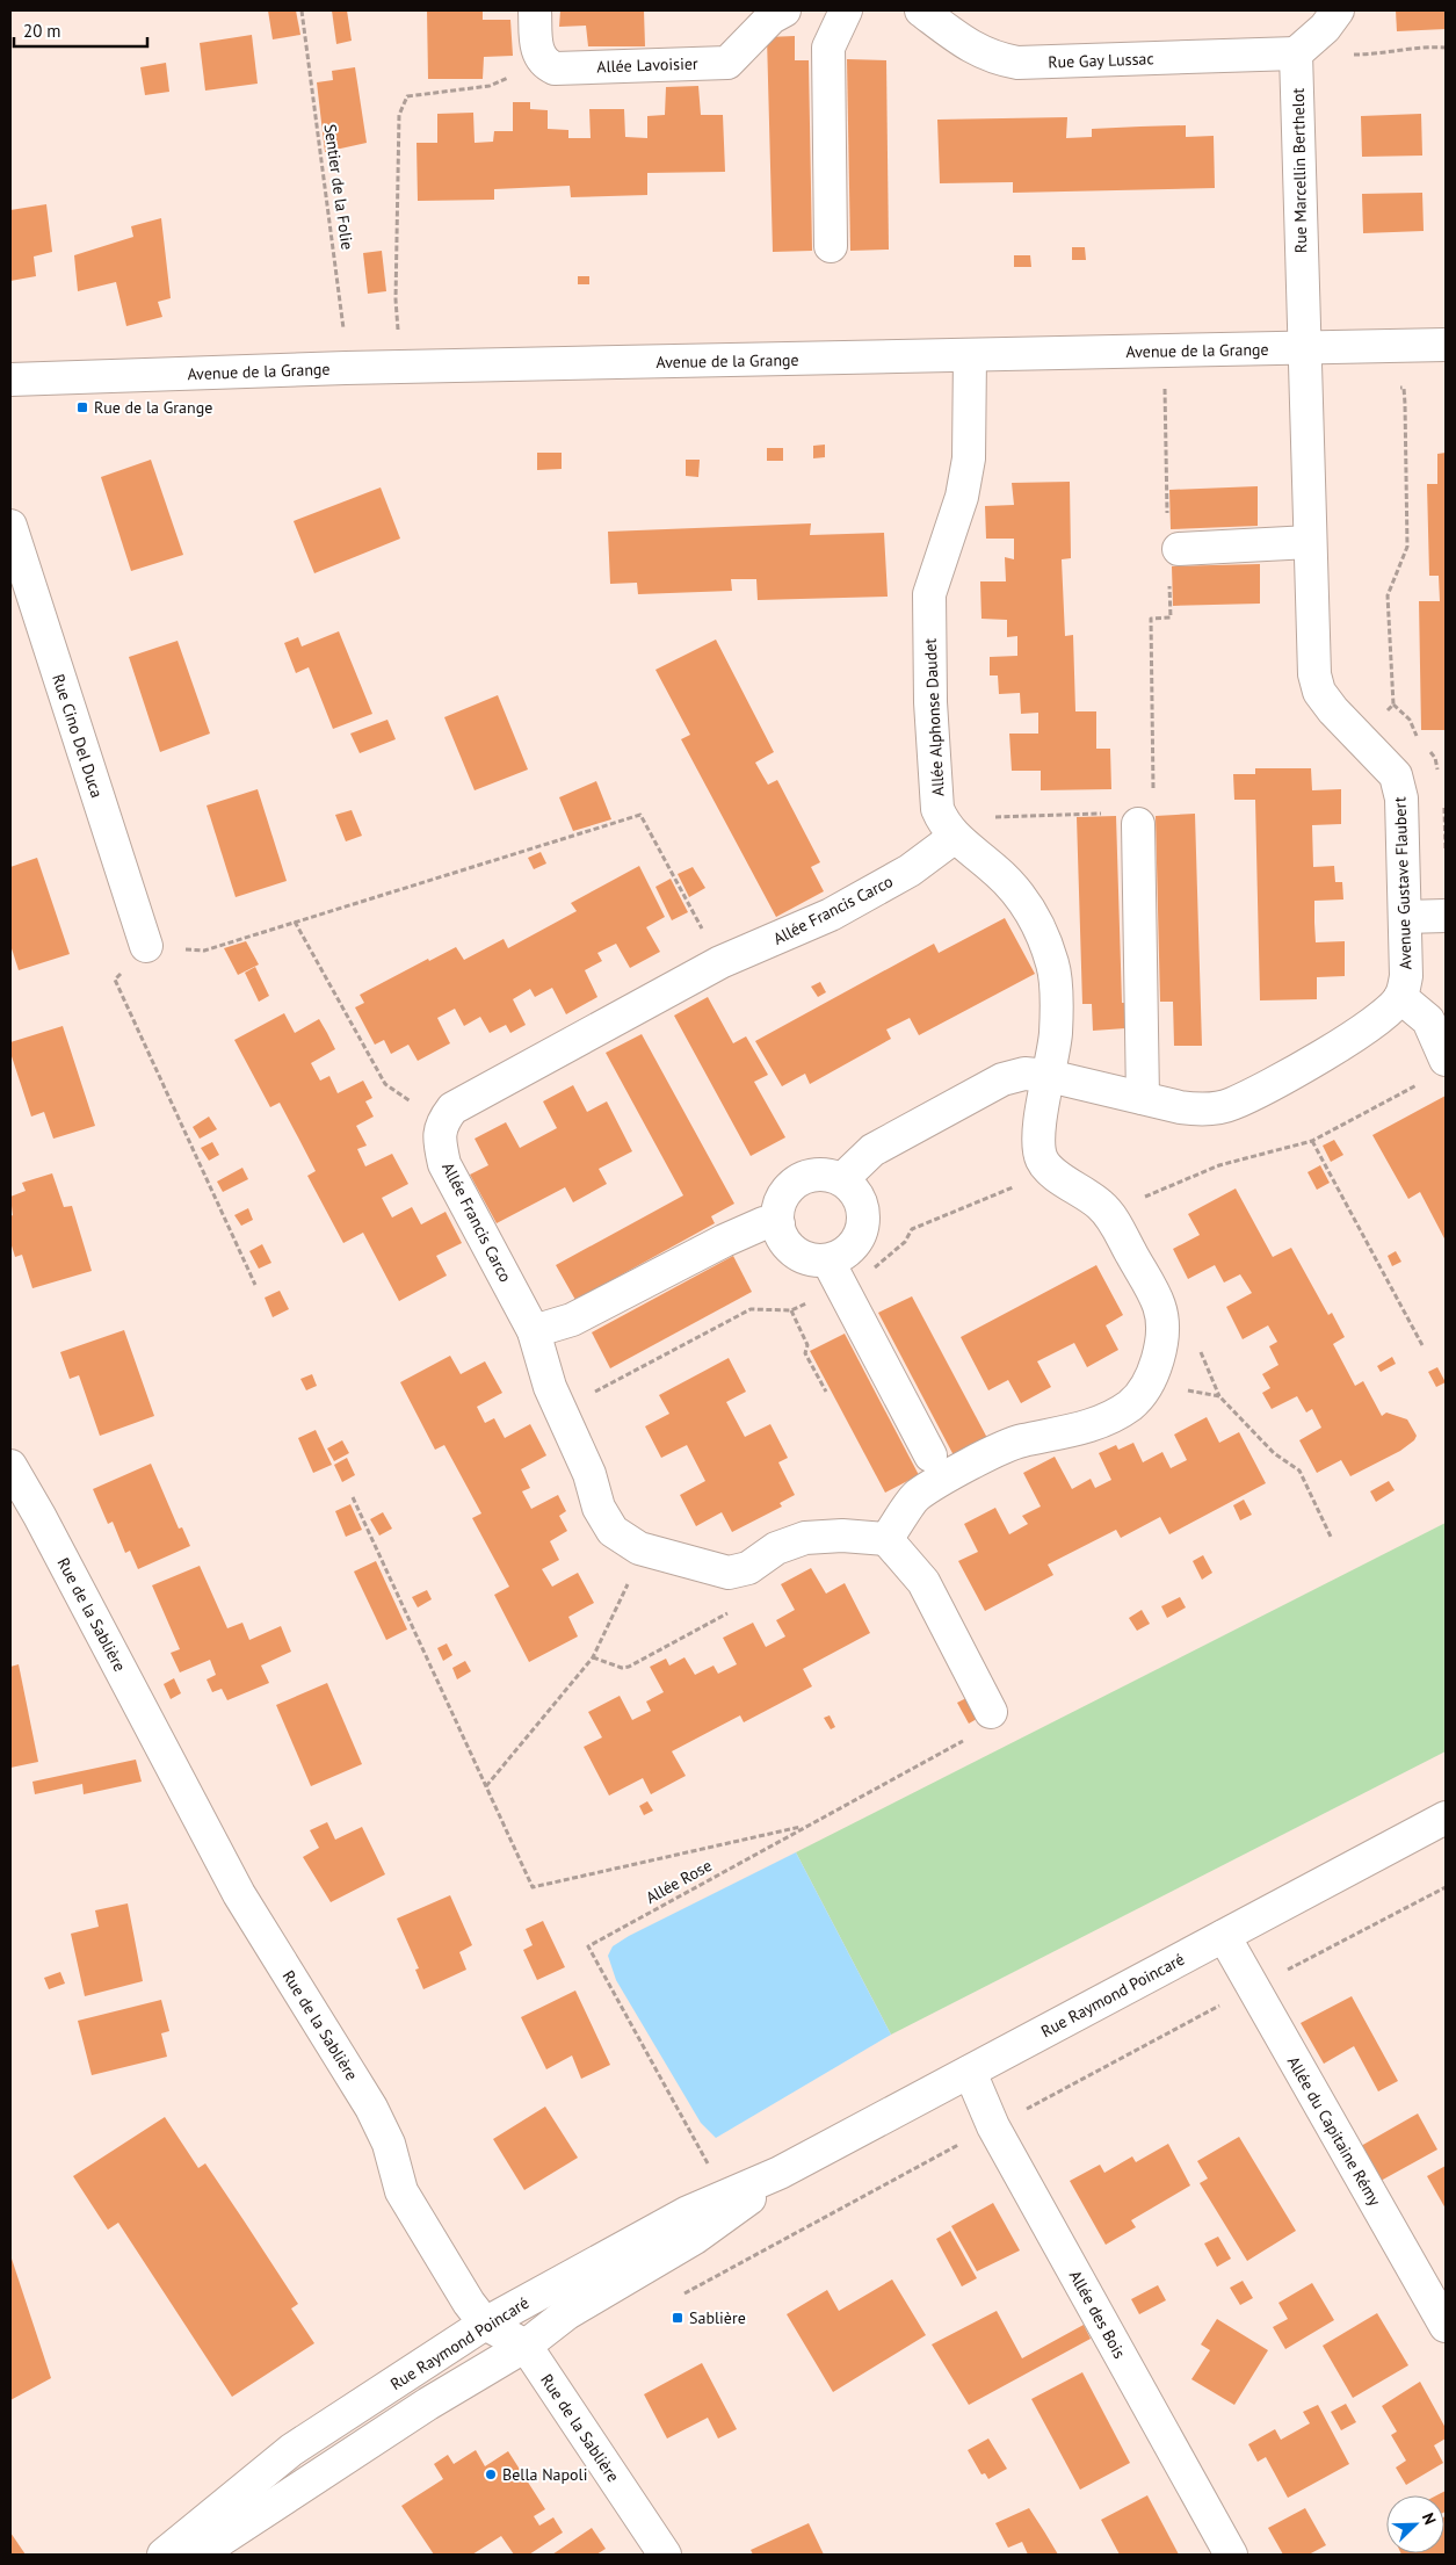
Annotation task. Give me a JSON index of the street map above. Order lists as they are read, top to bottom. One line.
{"streets":{"street":["Rue Gay Lussac","Allée Lavoisier","Rue Marcellin Berthelot","Avenue de la Grange","Allée Alphonse Daudet","Rue Cino Del Duca","Avenue Gustave Flaubert","Allée Francis Carco","Rue de la Sablière","Rue Raymond Poincaré","Allée du Capitaine Rémy","Allée des Bois"],"path":["Sentier de la Folie","Allée Rose"]},"crossings":[["Rue Gay Lussac","Rue Marcellin Berthelot"],["Rue Marcellin Berthelot","Avenue de la Grange"],["Rue Marcellin Berthelot","Avenue Gustave Flaubert"],["Sentier de la Folie","Avenue de la Grange"],["Avenue de la Grange","Allée Alphonse Daudet"],["Avenue de la Grange","Avenue Gustave Flaubert"],["Allée Alphonse Daudet","Allée Francis Carco"],["Rue de la Sablière","Rue Raymond Poincaré"],["Rue Raymond Poincaré","Allée du Capitaine Rémy"],["Rue Raymond Poincaré","Allée des Bois"]],"places":{"transit":["Rue de la Grange","Sablière"],"other":["Bella Napoli"]},"scale_bar":"20 m","north":"top right"}
